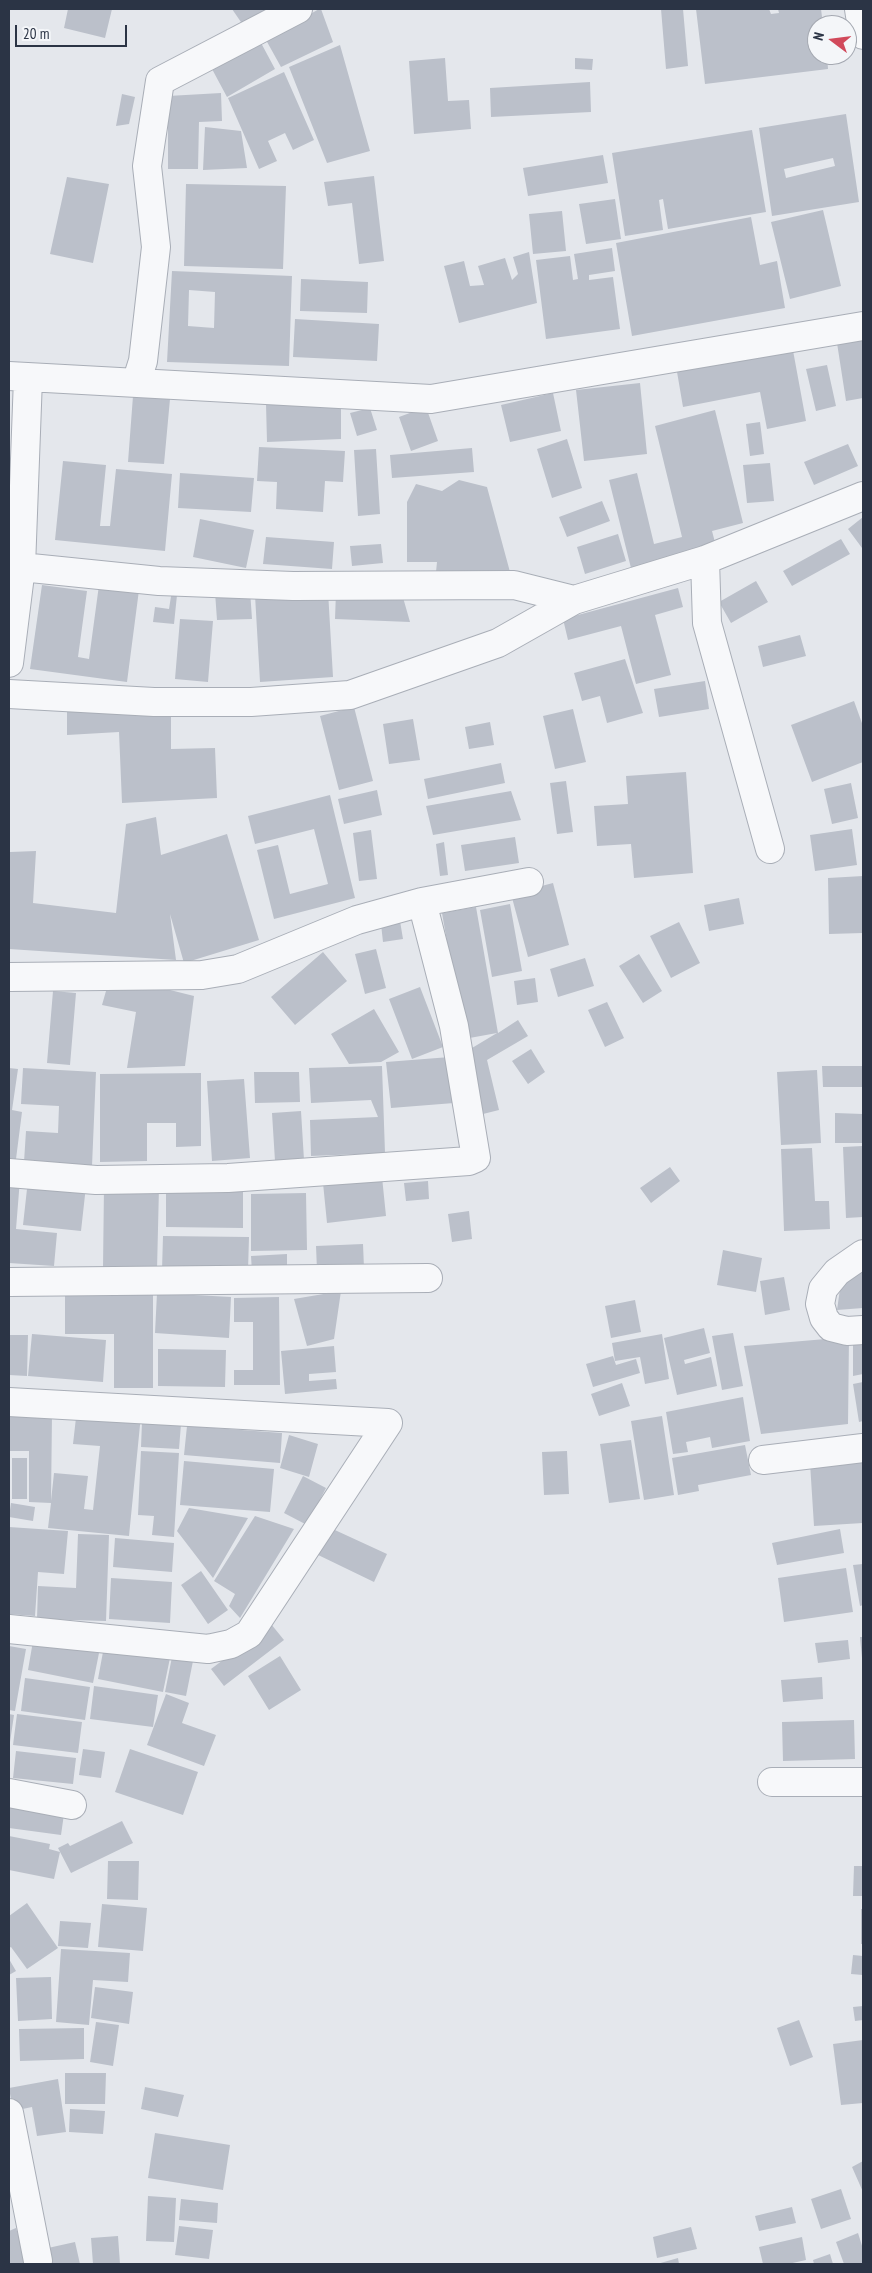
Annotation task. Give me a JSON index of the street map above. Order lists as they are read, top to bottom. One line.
{"scale_bar":"20 m","north":"left"}
